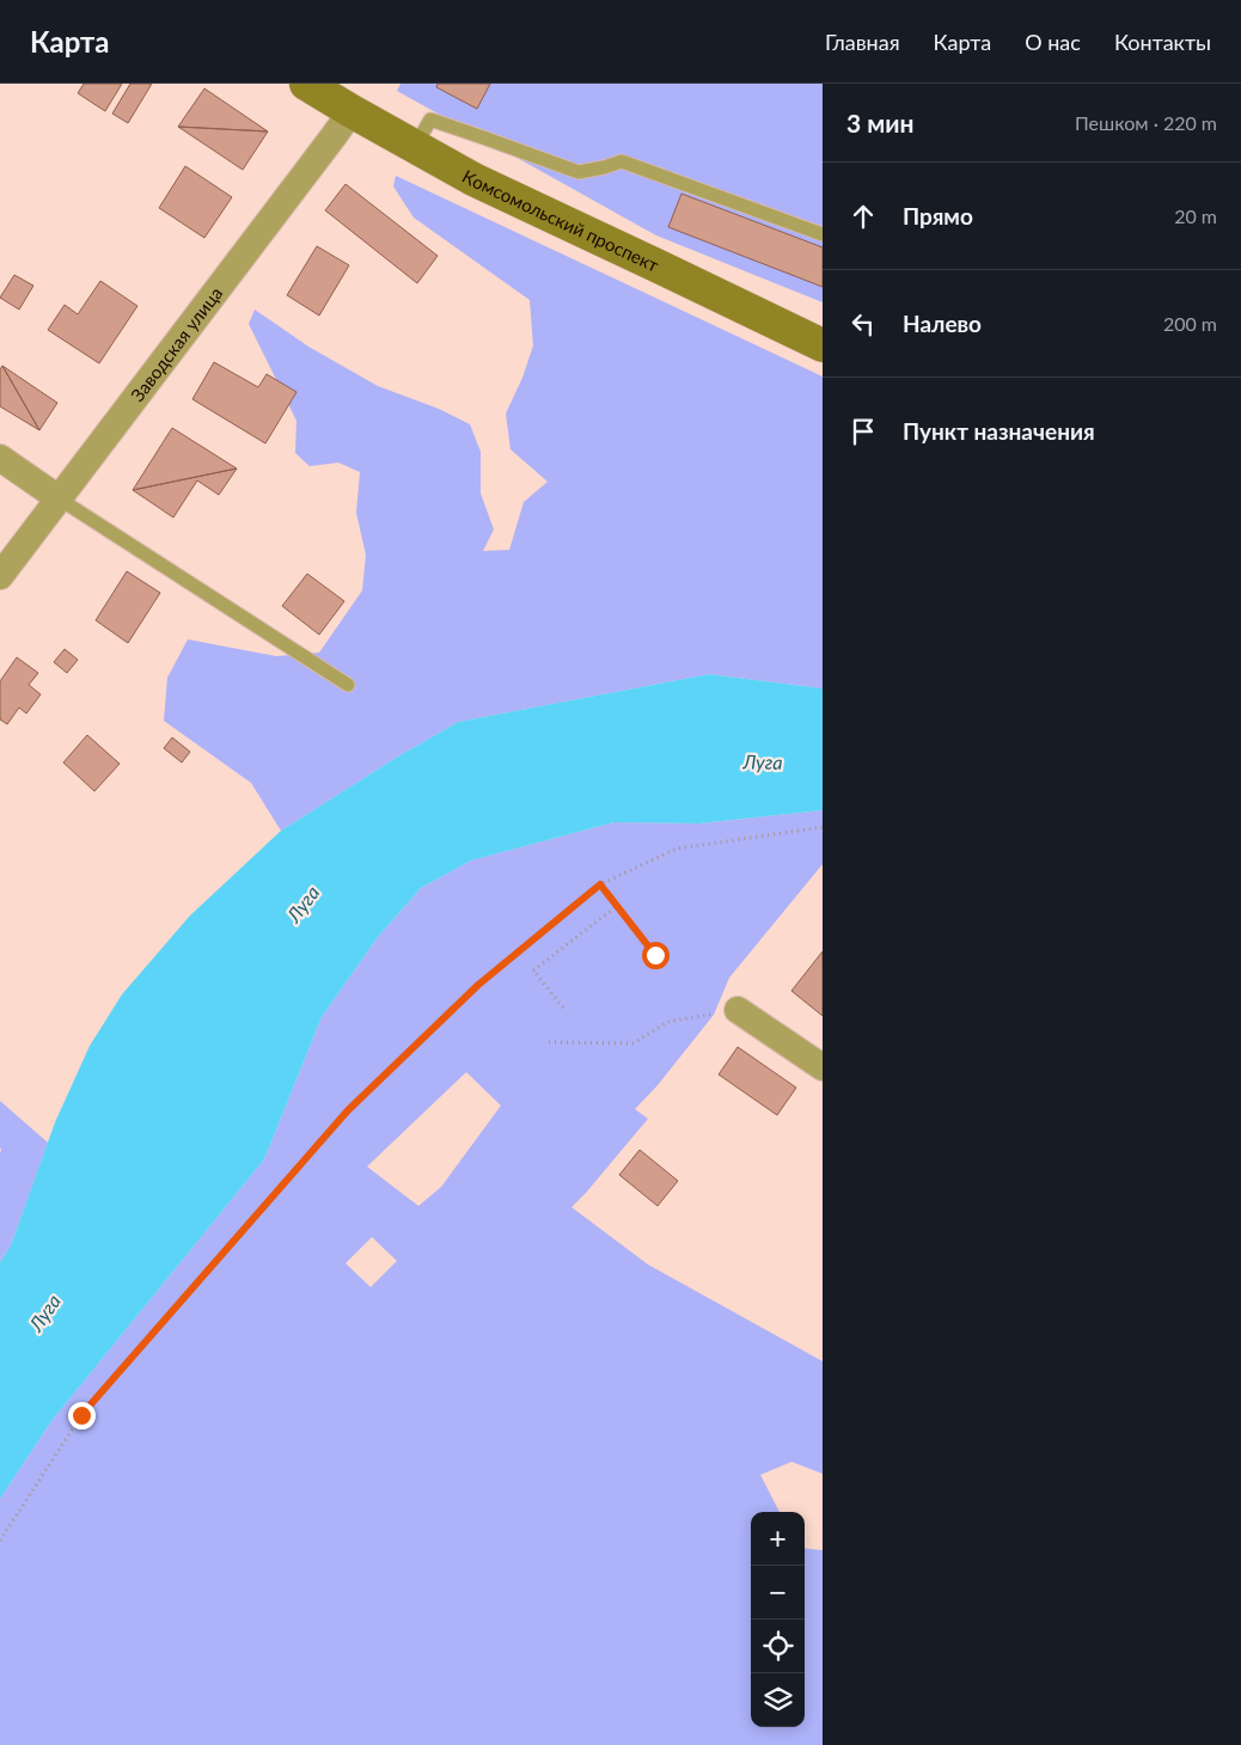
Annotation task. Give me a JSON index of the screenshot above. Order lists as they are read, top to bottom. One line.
{"streets":{"main road":["Комсомольский проспект"],"street":["Заводская улица"]},"crossings":[["Комсомольский проспект","Заводская улица"]],"water":["Луга"],"page":{"header":"Карта","nav":["Главная","Карта","О нас","Контакты"],"heading":["3 мин","Пешком · 220 m"],"list":[["Прямо","20 m"],["Налево","200 m"],"Пункт назначения"],"map_buttons":["+","−"]}}
